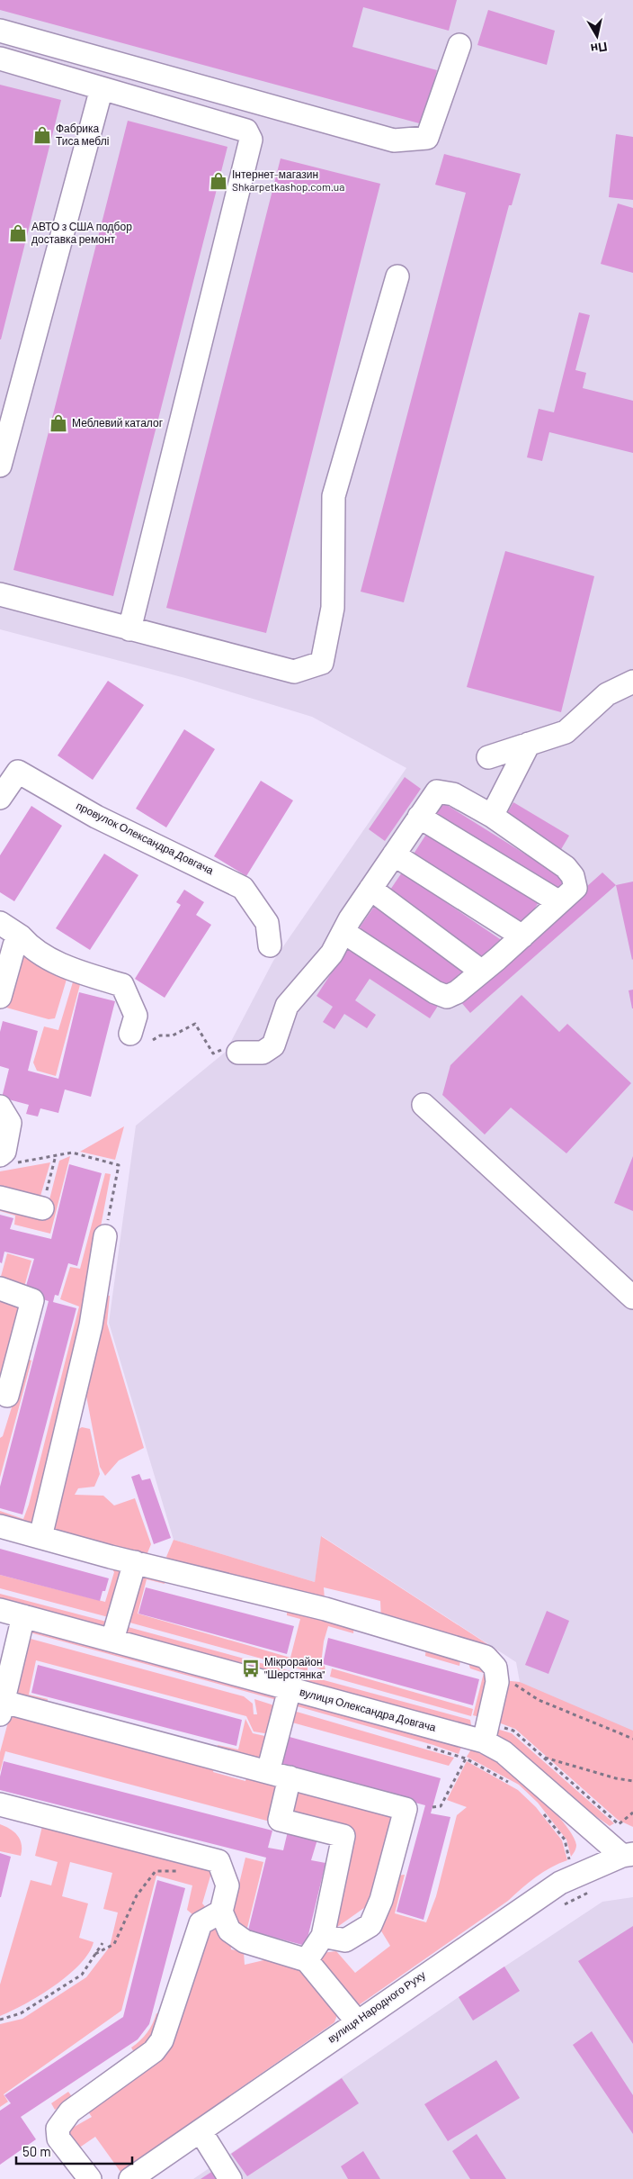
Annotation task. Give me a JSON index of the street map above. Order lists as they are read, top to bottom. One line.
{"streets":{"street":["провулок Олександра Довгача","вулиця Олександра Довгача","вулиця Народного Руху"]},"crossings":[["вулиця Олександра Довгача","вулиця Народного Руху"]],"places":{"shop":["Фабрика Тиса меблі","Інтернет-магазин Shkarpetkashop.com.ua","АВТО з США подбор доставка ремонт","Меблевий каталог"],"bus stop":["Мікрорайон \"Шерстянка\""]},"scale_bar":"50 m","north":"bottom"}
